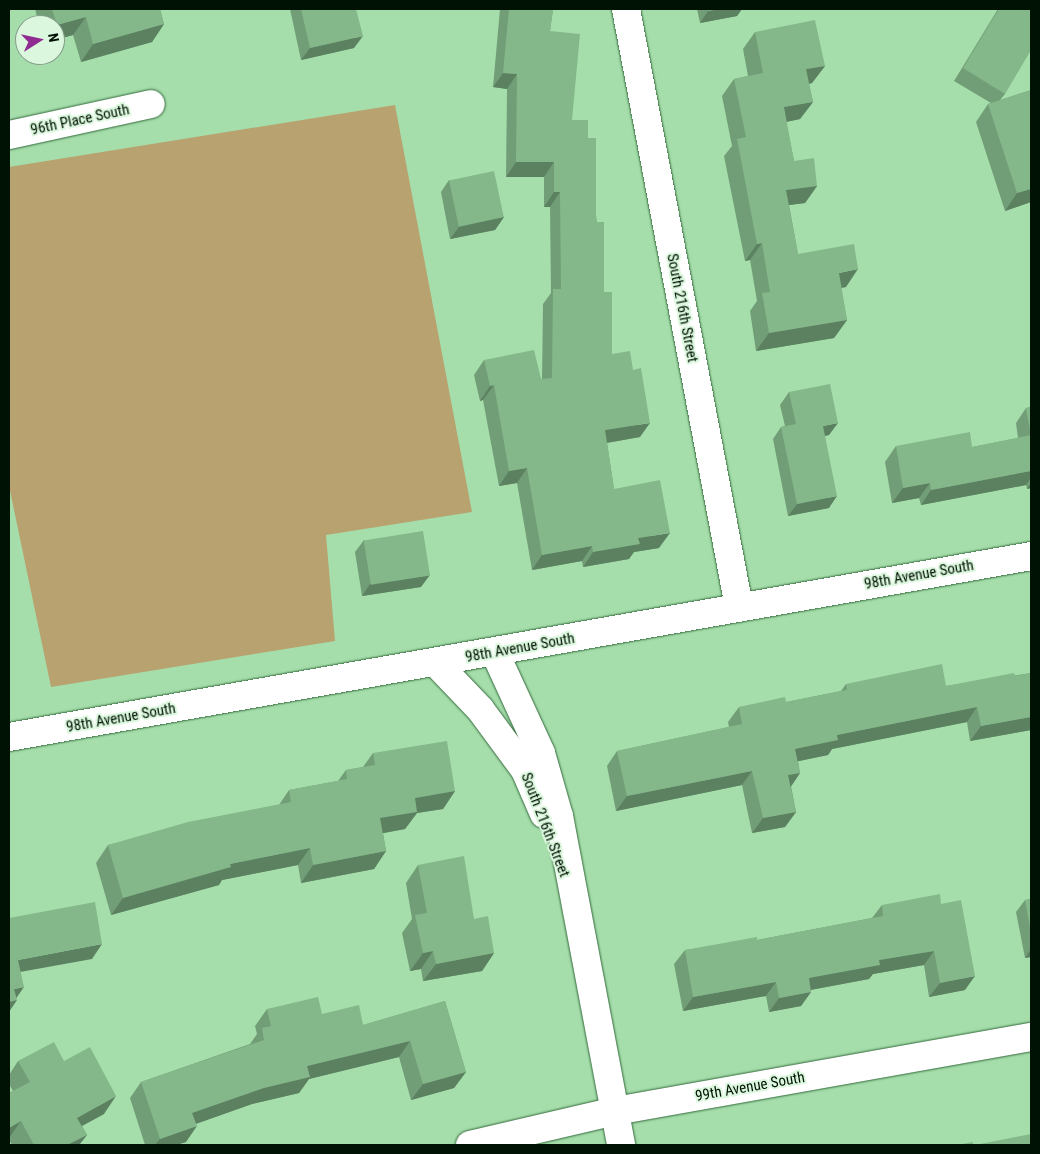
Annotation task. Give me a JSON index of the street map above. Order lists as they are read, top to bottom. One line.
{"streets":{"street":["96th Place South","South 216th Street","98th Avenue South","99th Avenue South"]},"crossings":[["South 216th Street","98th Avenue South"],["South 216th Street","99th Avenue South"]],"north":"right"}
